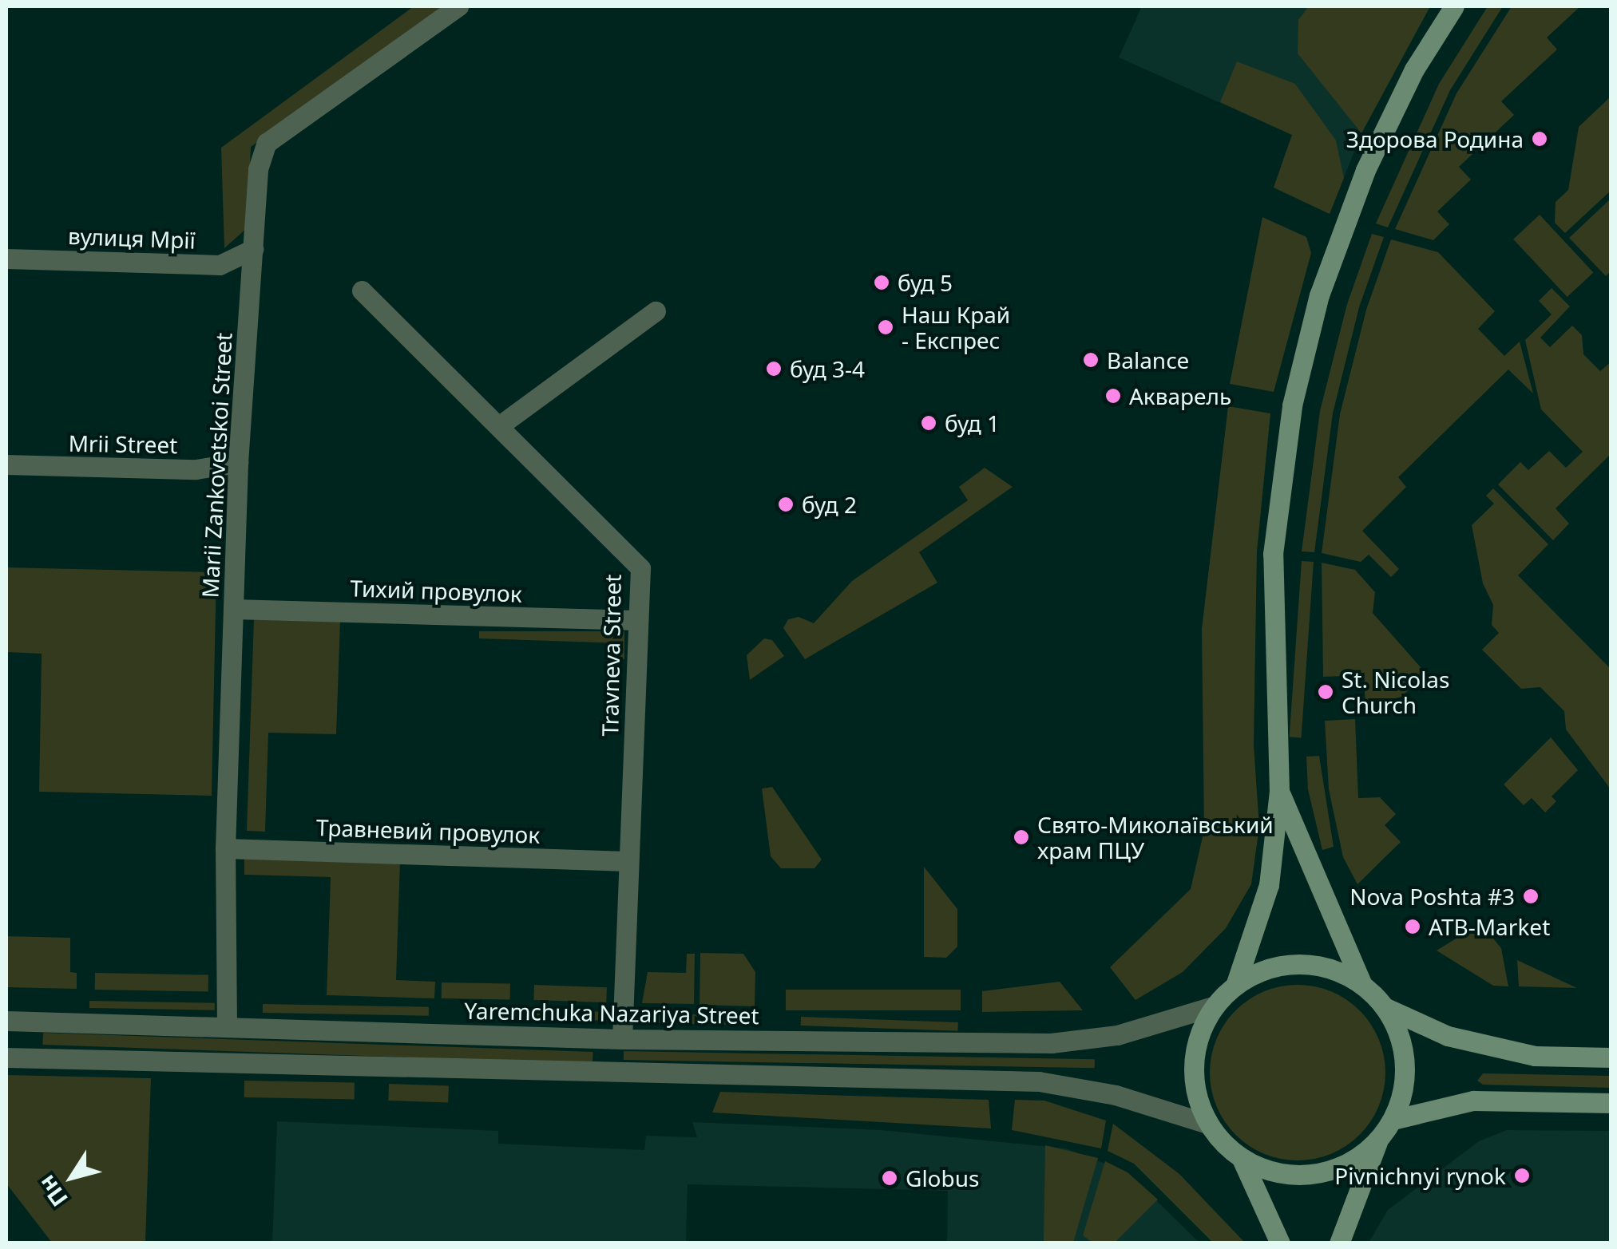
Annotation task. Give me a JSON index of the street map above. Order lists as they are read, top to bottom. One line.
{"streets":{"street":["вулиця Мрії","Mrii Street","Marii Zankovetskoi Street","Тихий провулок","Travneva Street","Травневий провулок","Yaremchuka Nazariya Street"]},"crossings":[["вулиця Мрії","Marii Zankovetskoi Street"],["Mrii Street","Marii Zankovetskoi Street"],["Marii Zankovetskoi Street","Тихий провулок"],["Marii Zankovetskoi Street","Травневий провулок"],["Marii Zankovetskoi Street","Yaremchuka Nazariya Street"],["Тихий провулок","Travneva Street"],["Travneva Street","Травневий провулок"],["Travneva Street","Yaremchuka Nazariya Street"]],"places":["Здорова Родина","буд 5","Наш Край - Експрес","Balance","буд 3-4","Акварель","буд 1","буд 2","St. Nicolas Church","Свято-Миколаївський храм ПЦУ","Nova Poshta #3","ATB-Market","Pivnichnyi rynok","Globus"],"north":"bottom left"}
